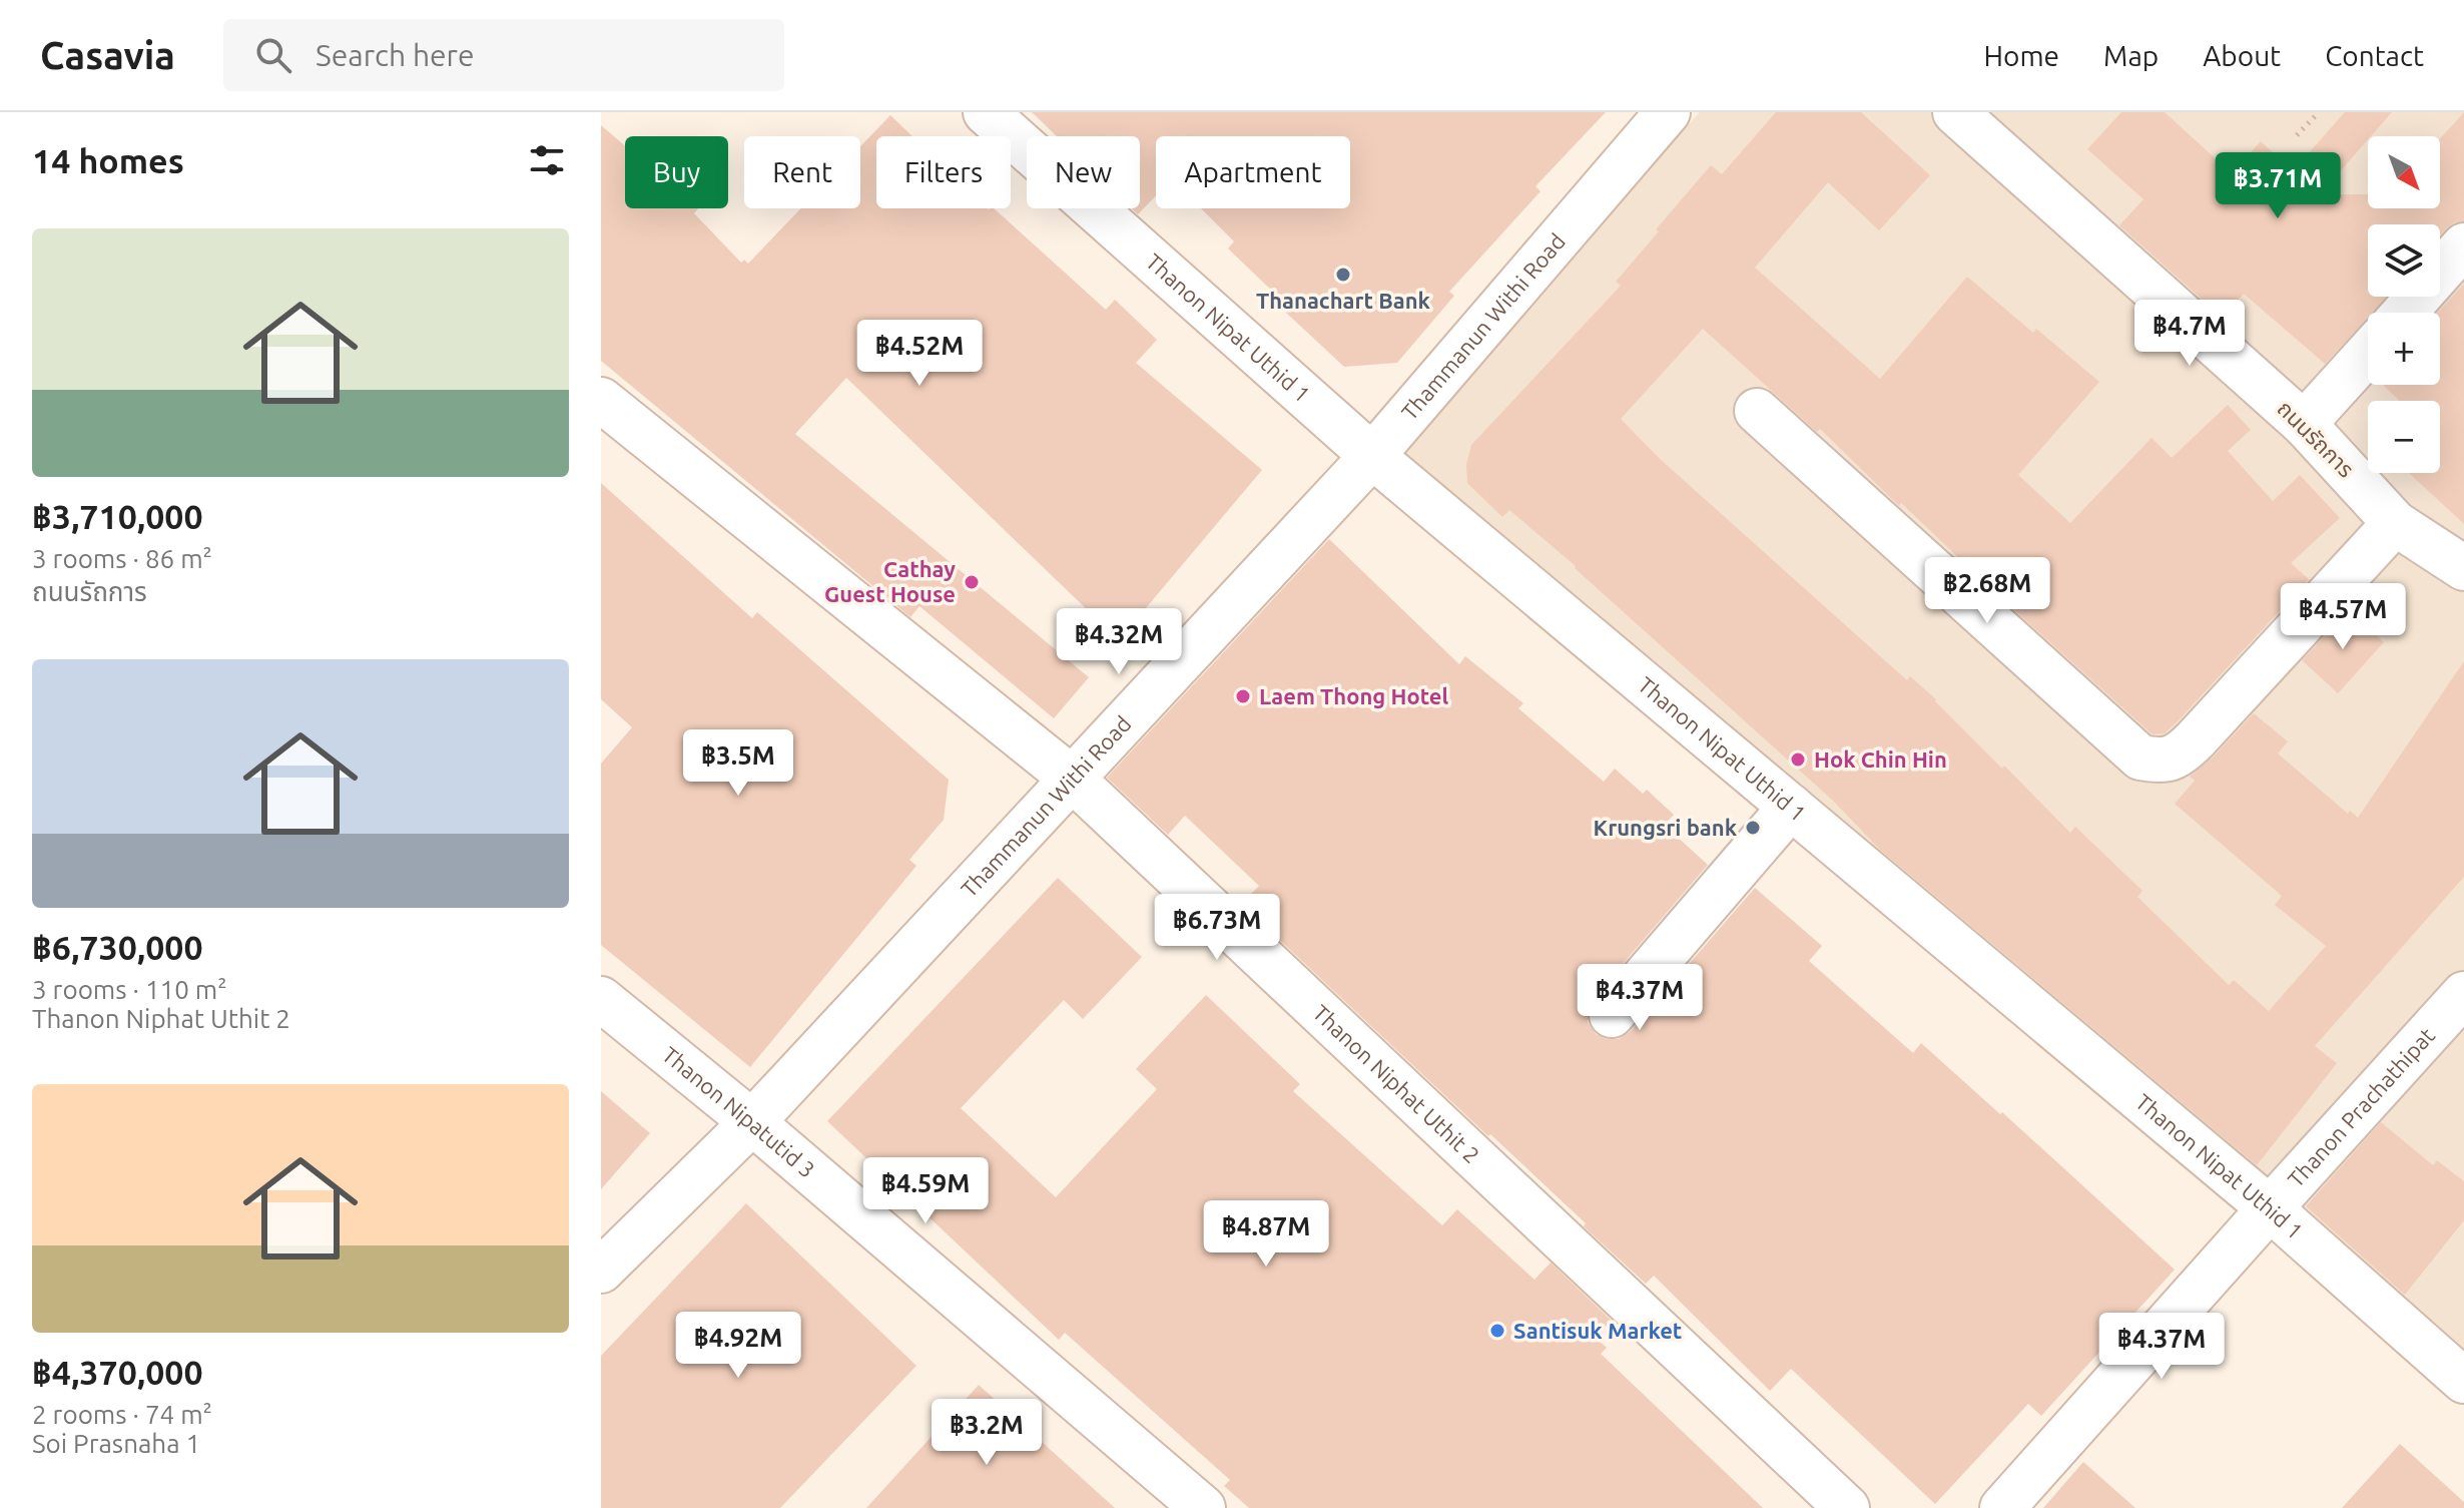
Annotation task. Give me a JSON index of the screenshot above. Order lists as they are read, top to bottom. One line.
{"streets":{"street":["Thammanun Withi Road","Thanon Nipat Uthid 1","ถนนรัถการ","Thanon Niphat Uthit 2","Thanon Prachathipat","Thanon Nipatutid 3"]},"crossings":[["Thammanun Withi Road","Thanon Nipat Uthid 1"],["Thammanun Withi Road","Thanon Niphat Uthit 2"],["Thammanun Withi Road","Thanon Nipatutid 3"],["Thanon Nipat Uthid 1","Thanon Prachathipat"]],"places":["Thanachart Bank","Cathay Guest House","Laem Thong Hotel","Hok Chin Hin","Krungsri bank","Santisuk Market"],"north":"bottom right","page":{"header":"Casavia","search":"Search here","nav":["Home","Map","About","Contact"],"heading":"14 homes","map_buttons":["+","−"],"chip":["Buy","Rent","Filters","New","Apartment"],"price":["฿3.71M","฿4.7M","฿4.52M","฿2.68M","฿4.57M","฿4.32M","฿3.5M","฿6.73M","฿4.37M","฿4.59M","฿4.87M","฿4.92M","฿4.37M","฿3.2M"],"list":[{"name":"฿3,710,000","note":"3 rooms · 86 m² · ถนนรัถการ"},{"name":"฿6,730,000","note":"3 rooms · 110 m² · Thanon Niphat Uthit 2"},{"name":"฿4,370,000","note":"2 rooms · 74 m² · Soi Prasnaha 1"}]}}
